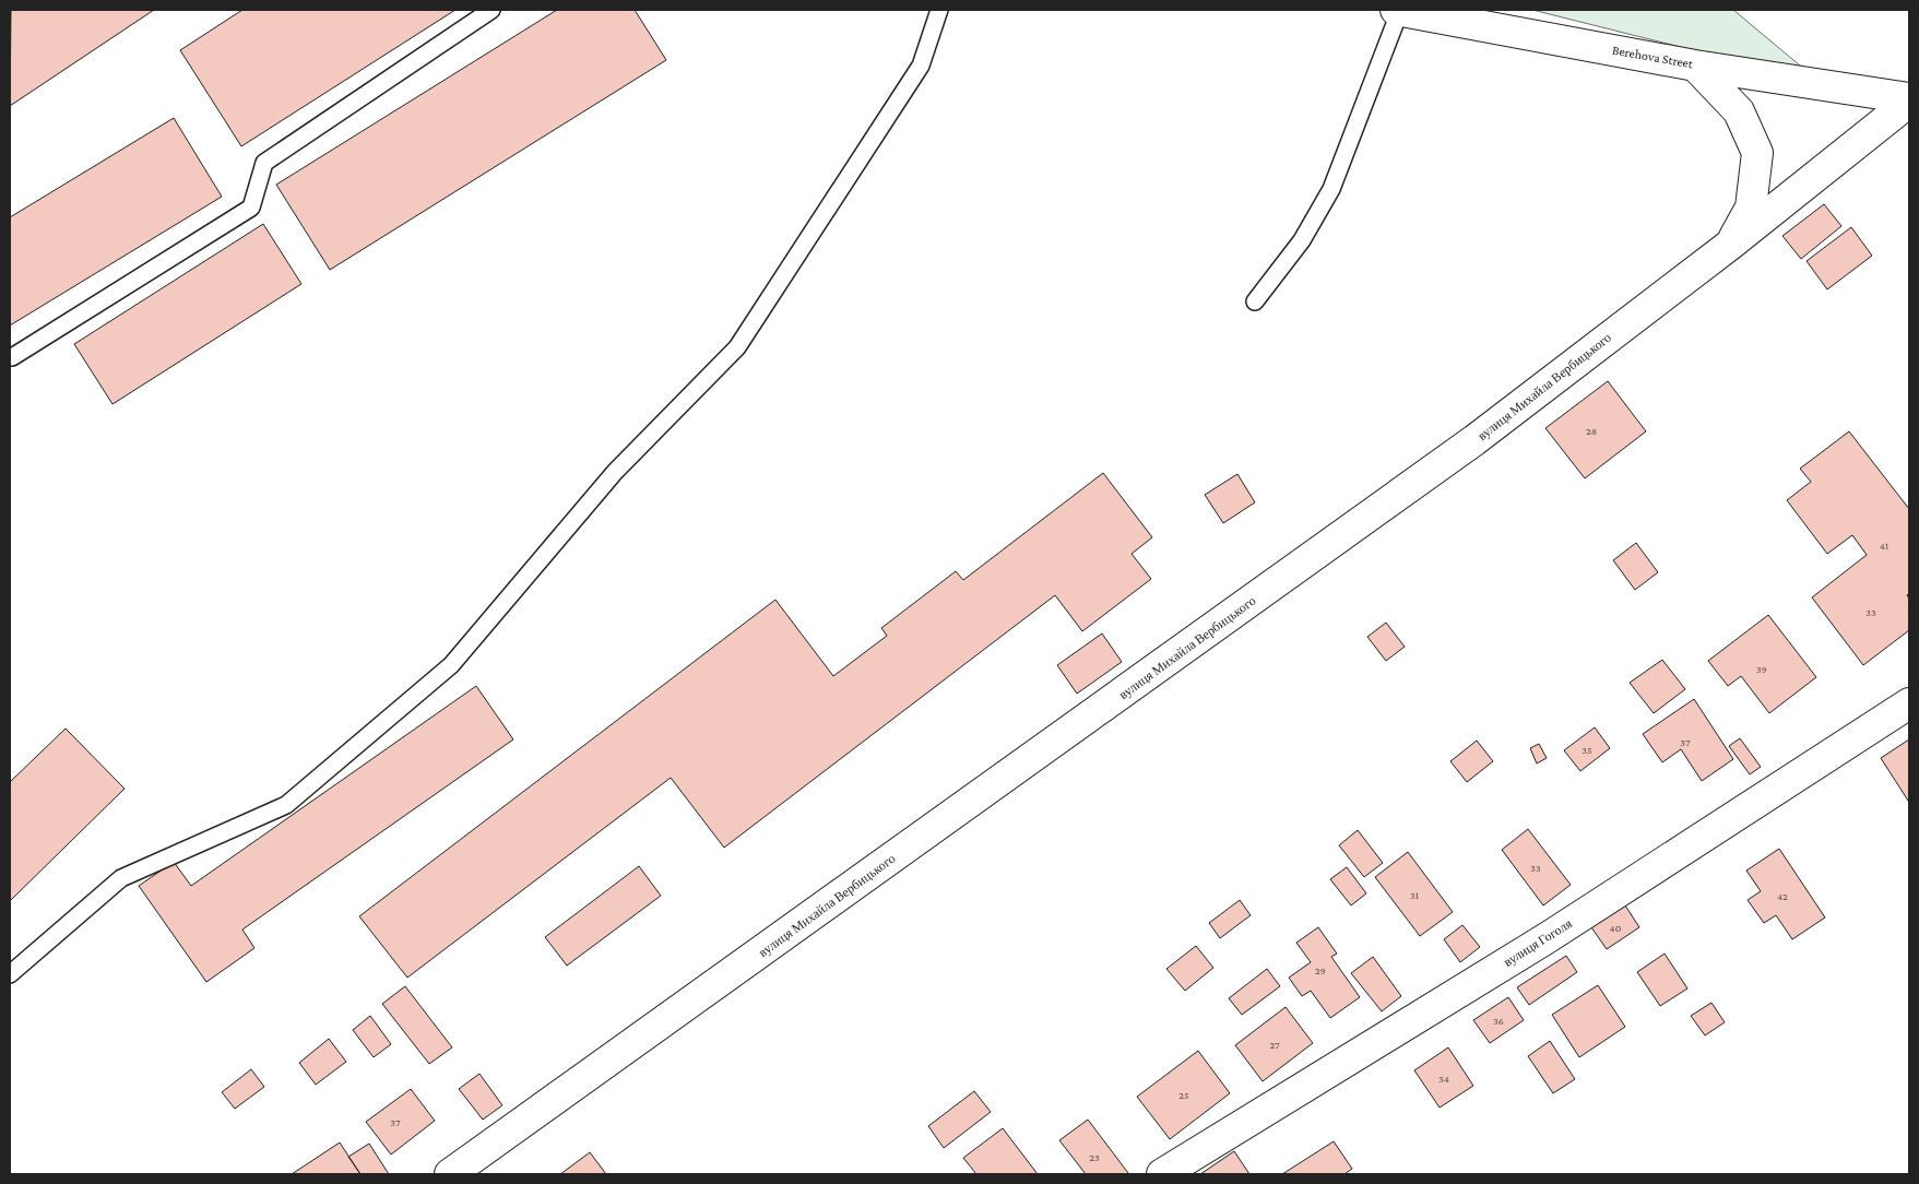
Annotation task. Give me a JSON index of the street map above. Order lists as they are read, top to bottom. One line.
{"streets":{"street":["Berehova Street","вулиця Михайла Вербицького","вулиця Гоголя"]},"crossings":[["Berehova Street","вулиця Михайла Вербицького"]],"house_numbers":["28","41","33","39","37","35","33","31","42","40","29","36","27","34","25","37","23"]}
